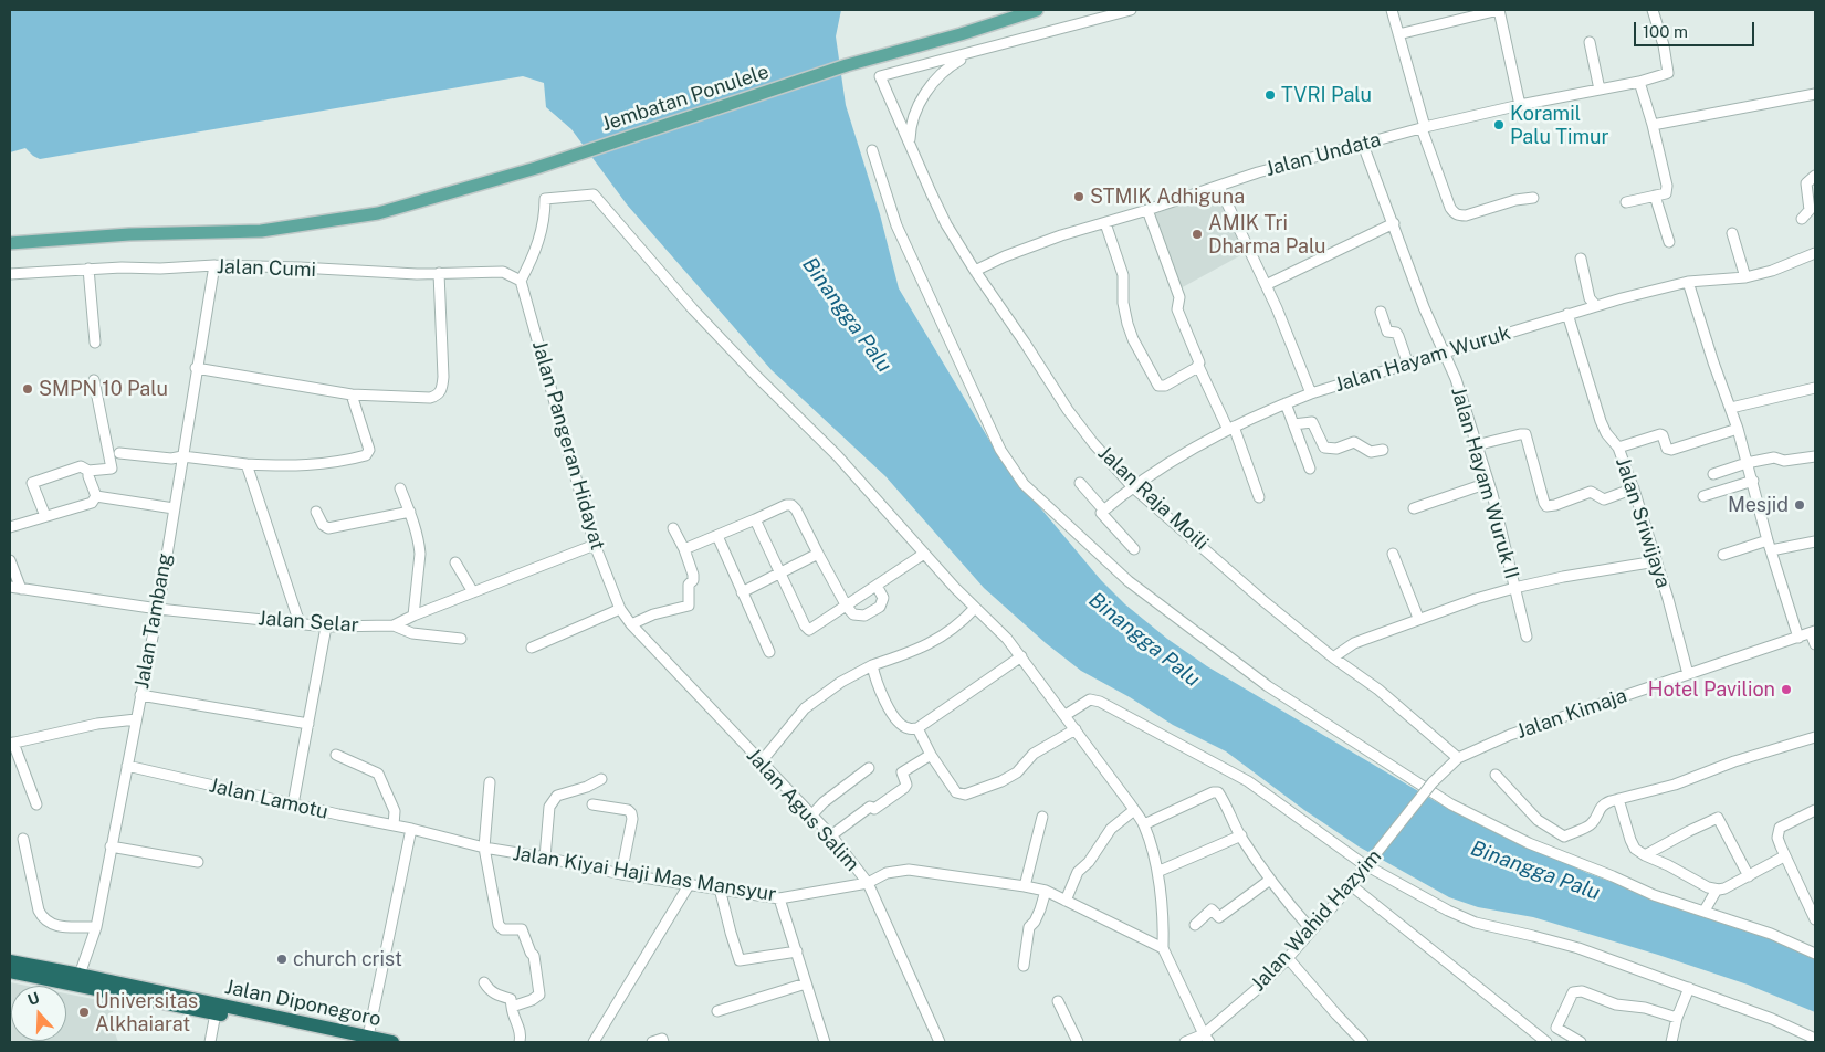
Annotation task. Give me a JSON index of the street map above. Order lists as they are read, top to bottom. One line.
{"streets":{"highway":["Jalan Diponegoro"],"main road":["Jembatan Ponulele"],"street":["Jalan Undata","Jalan Cumi","Jalan Hayam Wuruk","Jalan Pangeran Hidayat","Jalan Hayam Wuruk II","Jalan Raja Moili","Jalan Sriwijaya","Jalan Tambang","Jalan Selar","Jalan Kimaja","Jalan Lamotu","Jalan Agus Salim","Jalan Kiyai Haji Mas Mansyur","Jalan Wahid Hazyim"]},"crossings":[["Jalan Undata","Jalan Hayam Wuruk II"],["Jalan Undata","Jalan Raja Moili"],["Jalan Cumi","Jalan Pangeran Hidayat"],["Jalan Cumi","Jalan Tambang"],["Jalan Hayam Wuruk","Jalan Hayam Wuruk II"],["Jalan Hayam Wuruk","Jalan Raja Moili"],["Jalan Hayam Wuruk","Jalan Sriwijaya"],["Jalan Pangeran Hidayat","Jalan Selar"],["Jalan Pangeran Hidayat","Jalan Agus Salim"],["Jalan Raja Moili","Jalan Kimaja"],["Jalan Sriwijaya","Jalan Kimaja"],["Jalan Tambang","Jalan Selar"],["Jalan Tambang","Jalan Lamotu"],["Jalan Tambang","Jalan Diponegoro"],["Jalan Kimaja","Jalan Wahid Hazyim"],["Jalan Lamotu","Jalan Kiyai Haji Mas Mansyur"],["Jalan Agus Salim","Jalan Kiyai Haji Mas Mansyur"]],"water":["Binangga Palu"],"places":["TVRI Palu","Koramil Palu Timur","STMIK Adhiguna","AMIK Tri Dharma Palu","SMPN 10 Palu","Mesjid","Hotel Pavilion","church crist","Universitas Alkhaiarat"],"scale_bar":"100 m","north":"top"}
